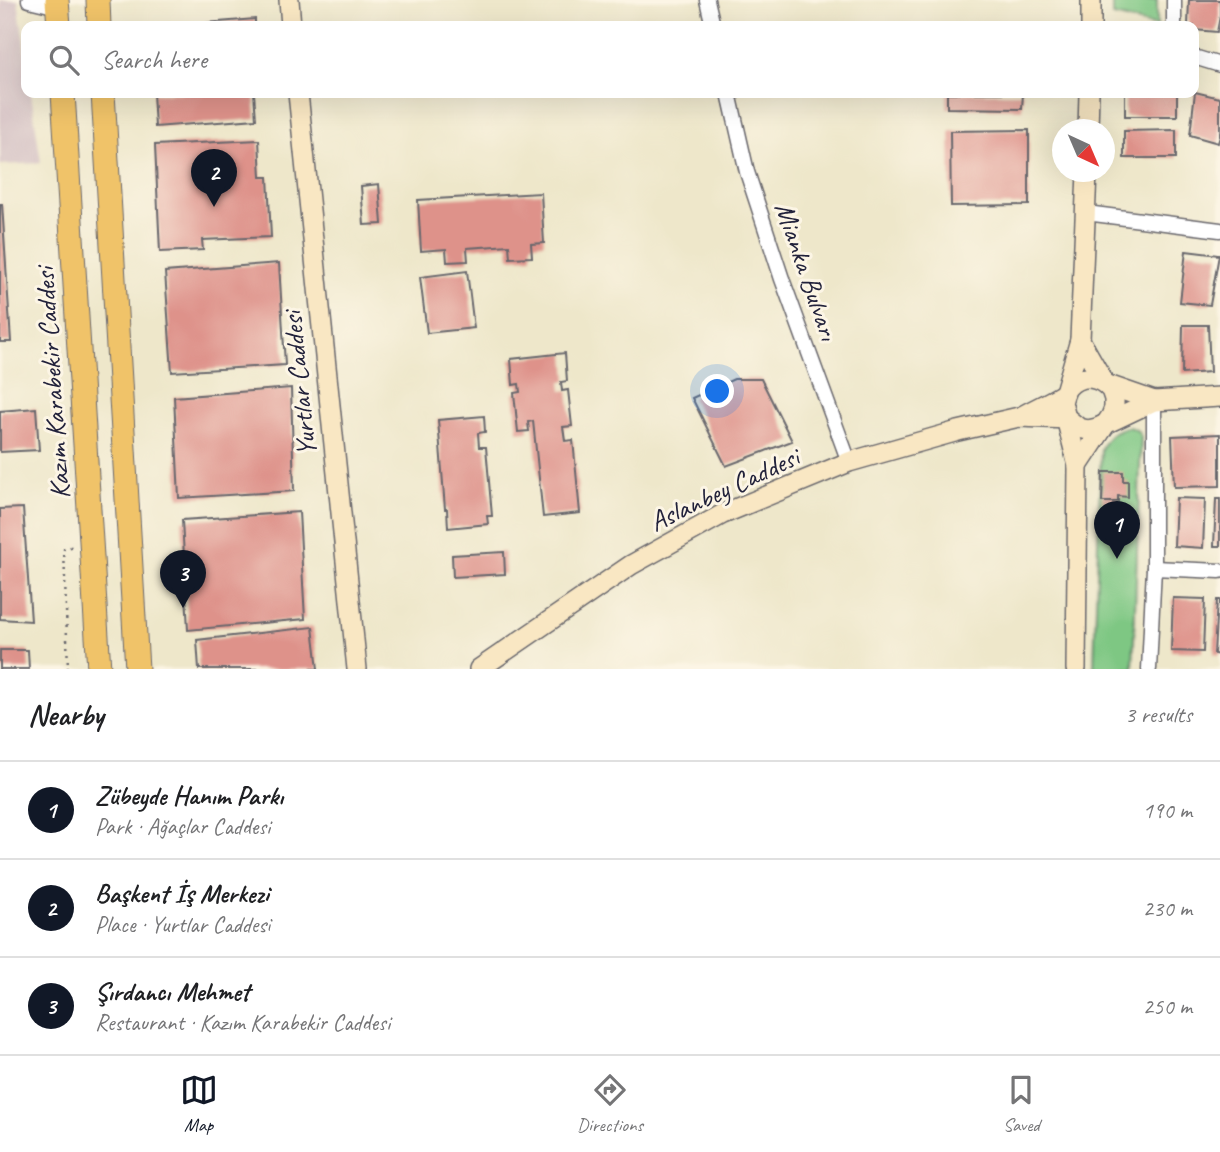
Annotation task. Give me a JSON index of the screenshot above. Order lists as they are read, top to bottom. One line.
{"streets":{"main road":["Kazım Karabekir Caddesi"],"street":["Mianka Bulvarı","Yurtlar Caddesi","Aslanbey Caddesi"]},"crossings":[["Mianka Bulvarı","Aslanbey Caddesi"]],"north":"bottom right","page":{"search":"Search here","pins":["2","1","3"],"heading":["Nearby","3 results"],"list":[{"mark":"1","name":"Zübeyde Hanım Parkı","note":"Park · Ağaçlar Caddesi","value":"190 m"},{"mark":"2","name":"Başkent İş Merkezi","note":"Place · Yurtlar Caddesi","value":"230 m"},{"mark":"3","name":"Şırdancı Mehmet","note":"Restaurant · Kazım Karabekir Caddesi","value":"250 m"}],"nav":["Map","Directions","Saved"]}}
